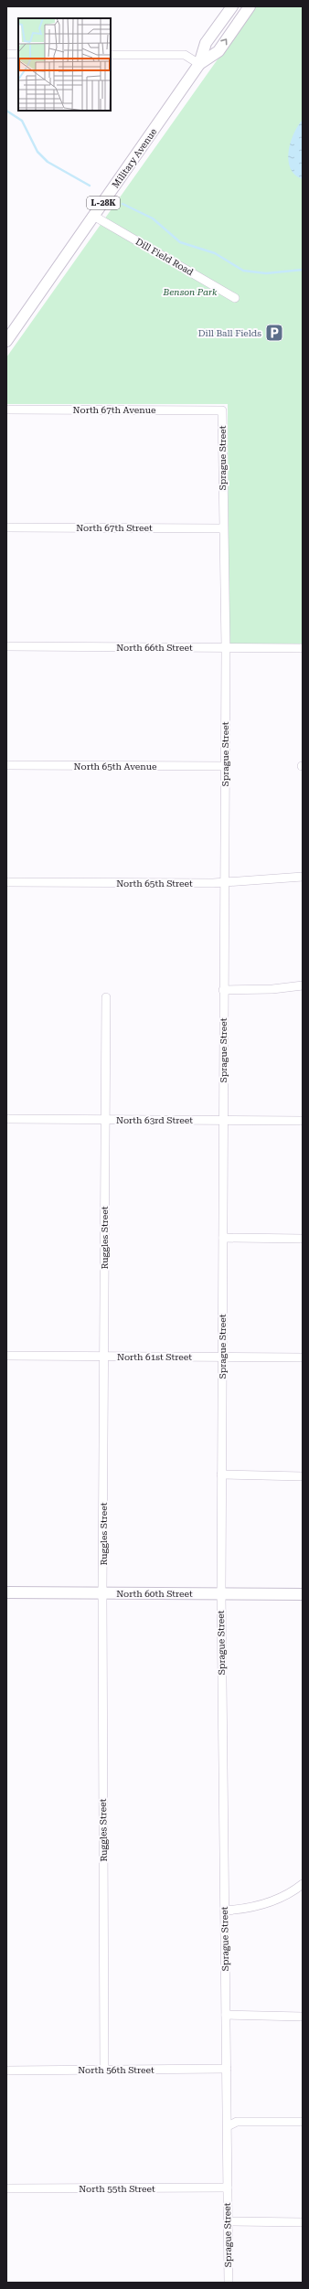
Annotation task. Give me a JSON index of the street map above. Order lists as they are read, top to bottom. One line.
{"streets":{"main road":["Military Avenue","L-28K","North 60th Street"],"street":["Dill Field Road","North 67th Avenue","Sprague Street","North 67th Street","North 66th Street","North 65th Avenue","North 65th Street","North 63rd Street","Ruggles Street","North 61st Street","North 56th Street","North 55th Street"]},"crossings":[["Military Avenue","Dill Field Road"],["North 67th Avenue","Sprague Street"],["Sprague Street","North 67th Street"],["Sprague Street","North 66th Street"],["Sprague Street","North 65th Avenue"],["Sprague Street","North 65th Street"],["Sprague Street","North 63rd Street"],["Sprague Street","North 61st Street"],["Sprague Street","North 60th Street"],["Sprague Street","North 56th Street"],["Sprague Street","North 55th Street"],["North 63rd Street","Ruggles Street"],["Ruggles Street","North 61st Street"],["Ruggles Street","North 60th Street"],["Ruggles Street","North 56th Street"]],"parks":["Benson Park"],"places":{"parking":["Dill Ball Fields"]}}
